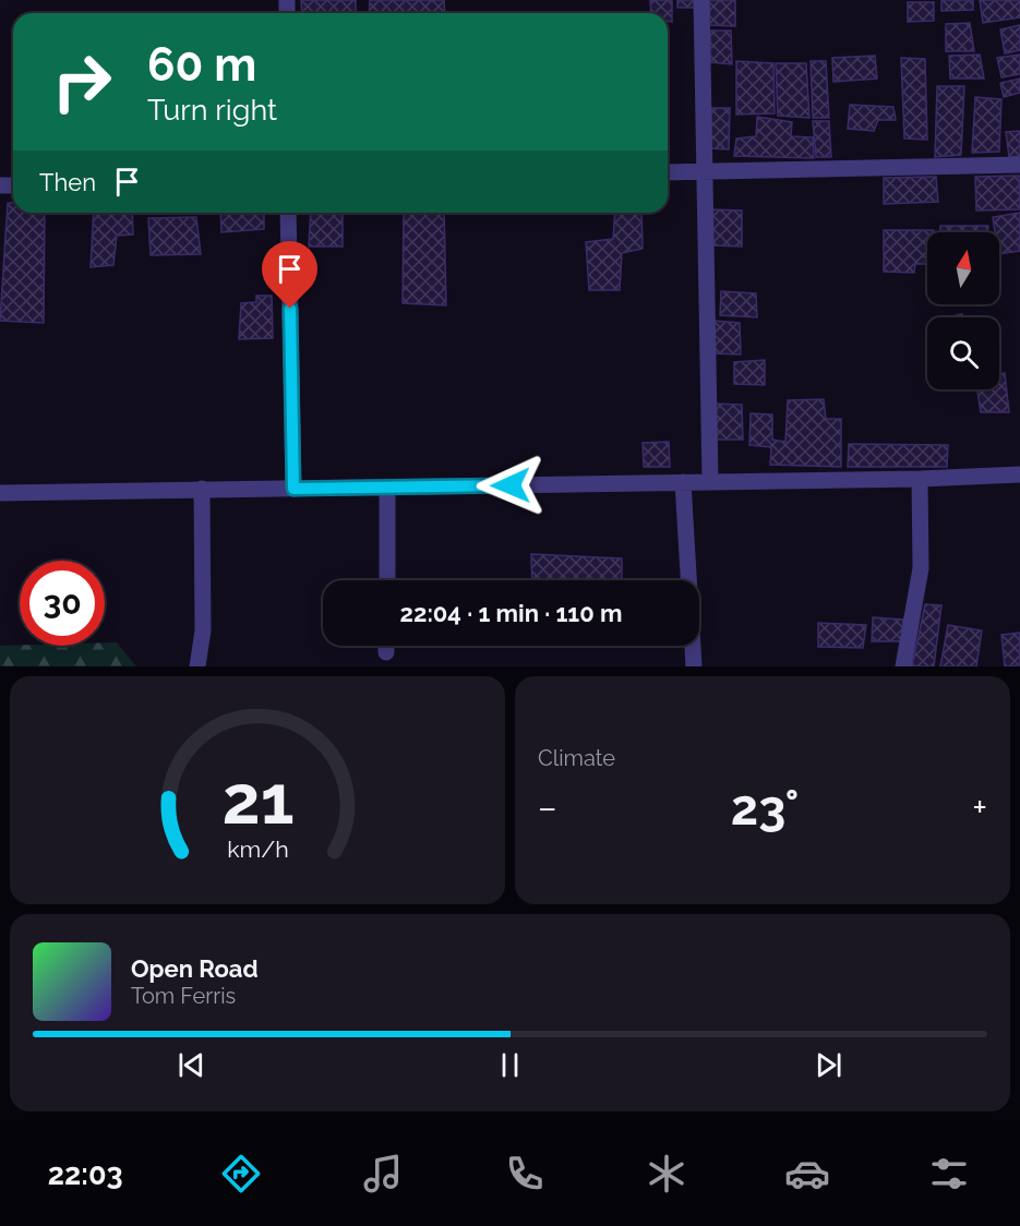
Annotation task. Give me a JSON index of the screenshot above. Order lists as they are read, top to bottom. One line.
{"north":"top","page":{"turn":["60 m","Turn right"],"then":"Then","limit":"30","trip":"22:04 · 1 min · 110 m","tile":"Climate","heat":["−","23°","+"],"song":["Open Road","Tom Ferris"],"tabs":"22:03","gauge":["21","km/h"]}}
